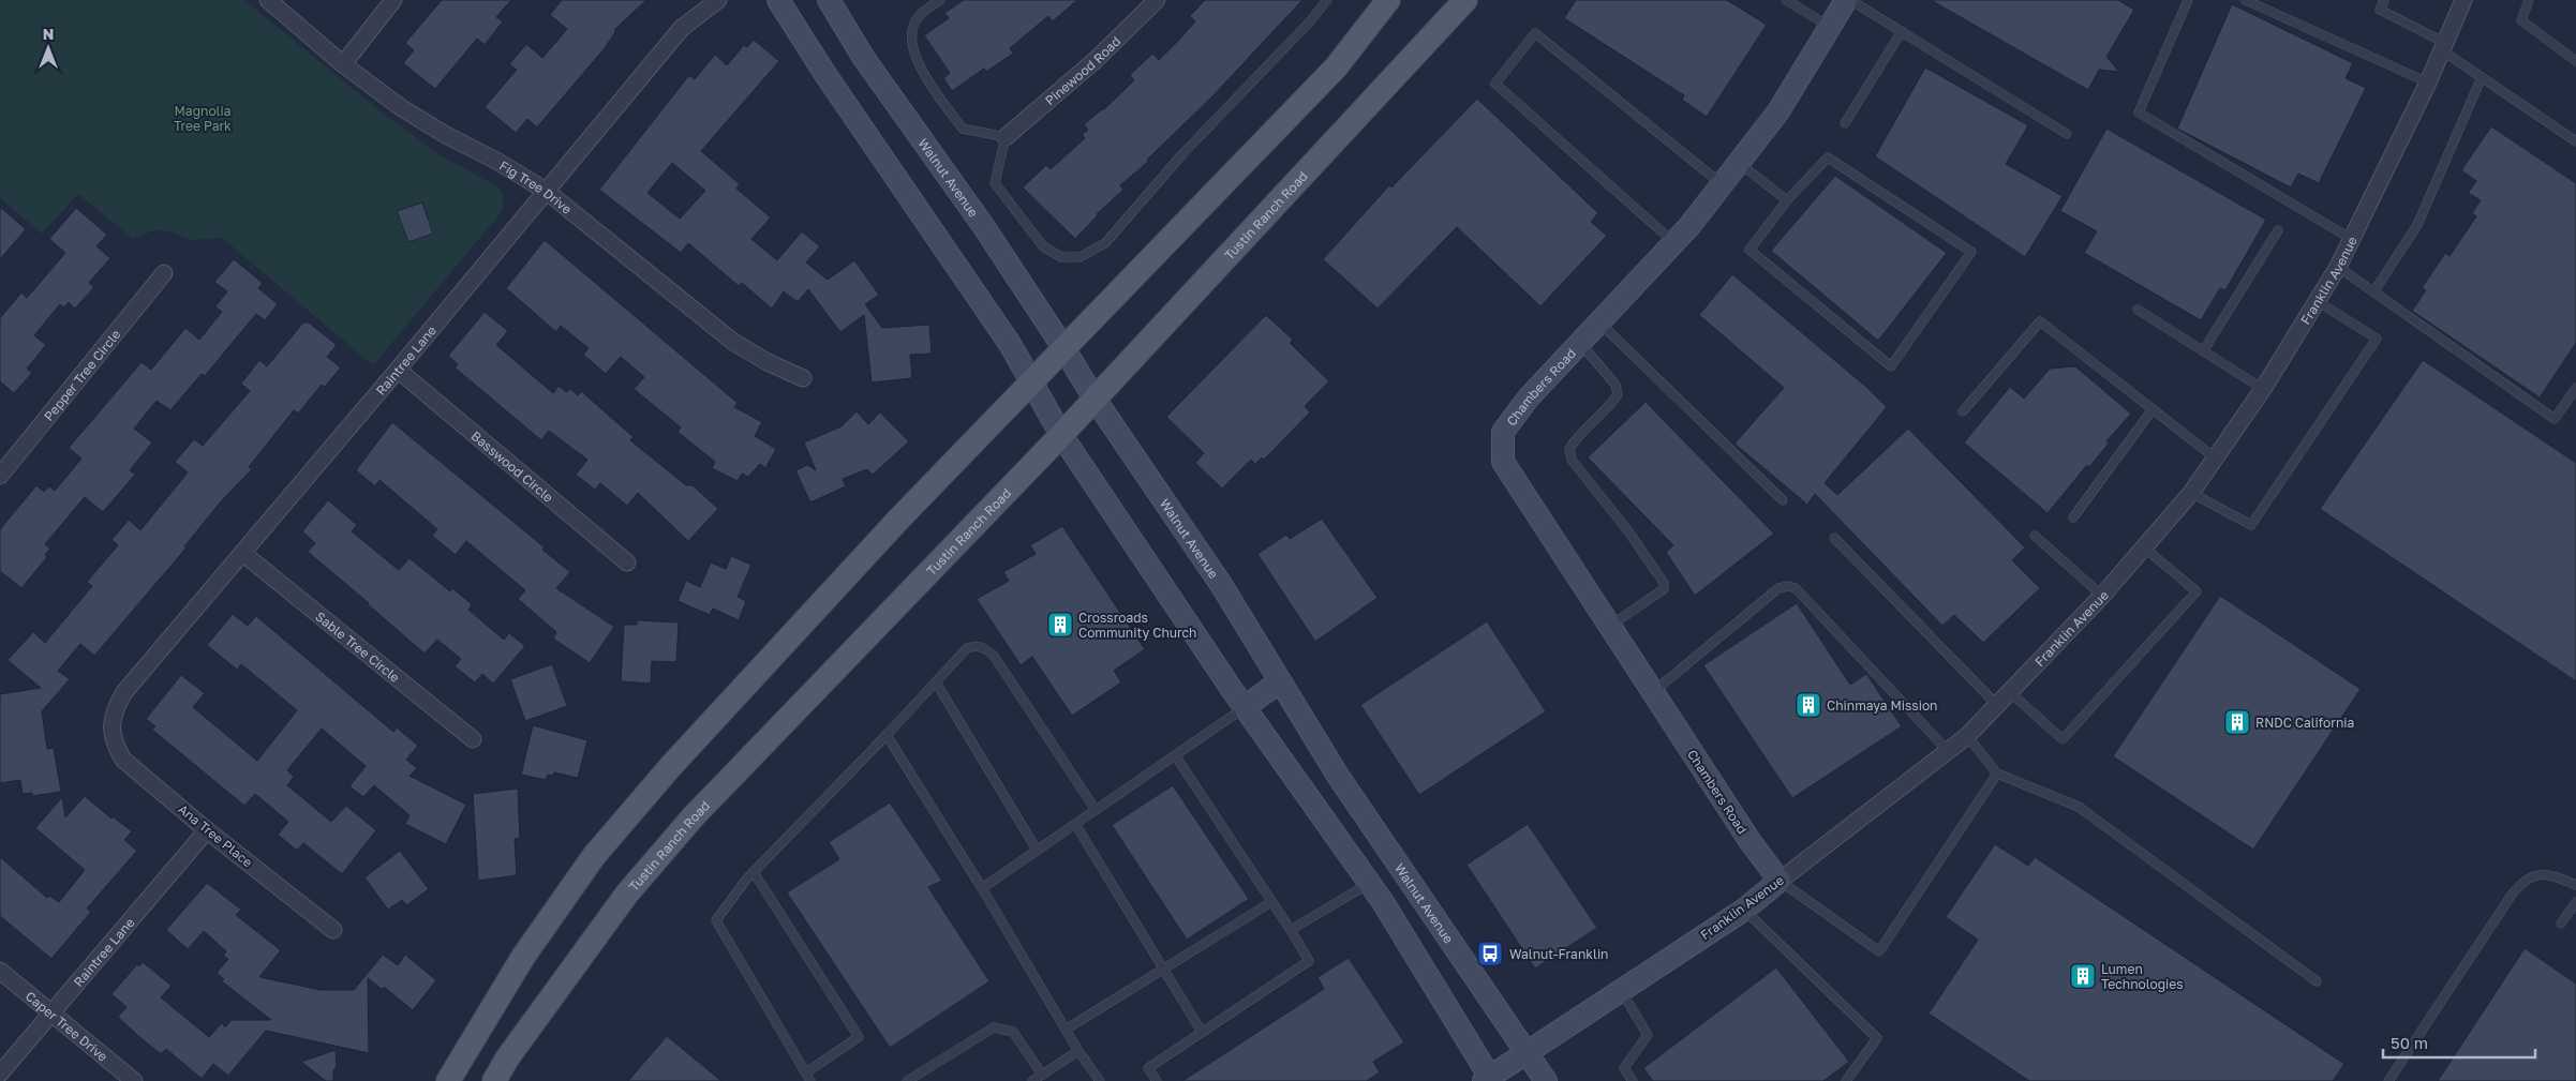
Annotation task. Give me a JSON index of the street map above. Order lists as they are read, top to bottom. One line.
{"streets":{"main road":["Walnut Avenue","Tustin Ranch Road","Franklin Avenue","Chambers Road"],"street":["Pinewood Road","Fig Tree Drive","Raintree Lane","Pepper Tree Circle","Basswood Circle","Sable Tree Circle","Ana Tree Place","Caper Tree Drive"]},"crossings":[["Walnut Avenue","Tustin Ranch Road"],["Walnut Avenue","Franklin Avenue"],["Fig Tree Drive","Raintree Lane"],["Franklin Avenue","Chambers Road"],["Raintree Lane","Basswood Circle"],["Raintree Lane","Sable Tree Circle"],["Raintree Lane","Ana Tree Place"],["Raintree Lane","Caper Tree Drive"]],"parks":["Magnolia Tree Park"],"places":{"building":["Crossroads Community Church","Chinmaya Mission","RNDC California","Lumen Technologies"],"bus stop":["Walnut-Franklin"]},"scale_bar":"50 m","north":"top"}
